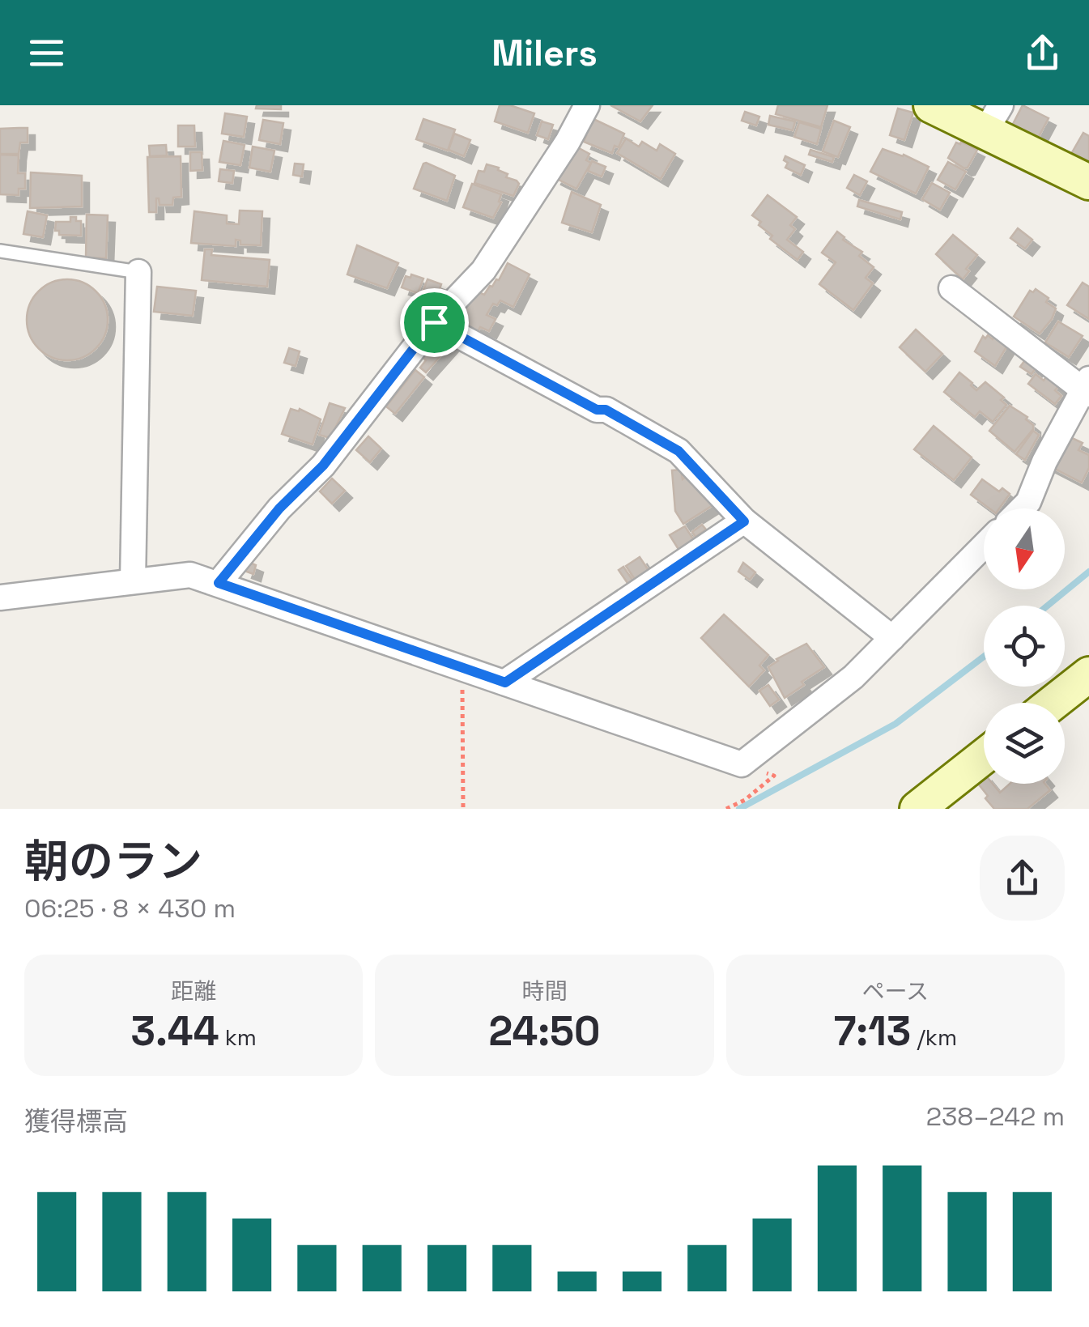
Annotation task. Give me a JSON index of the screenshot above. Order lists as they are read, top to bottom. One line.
{"north":"bottom","page":{"header":"Milers","heading":["朝のラン","06:25 · 8 × 430 m"],"stats":[["距離","3.44 km"],["時間","24:50"],["ペース","7:13 /km"]],"chart":["獲得標高","238–242 m"]}}
